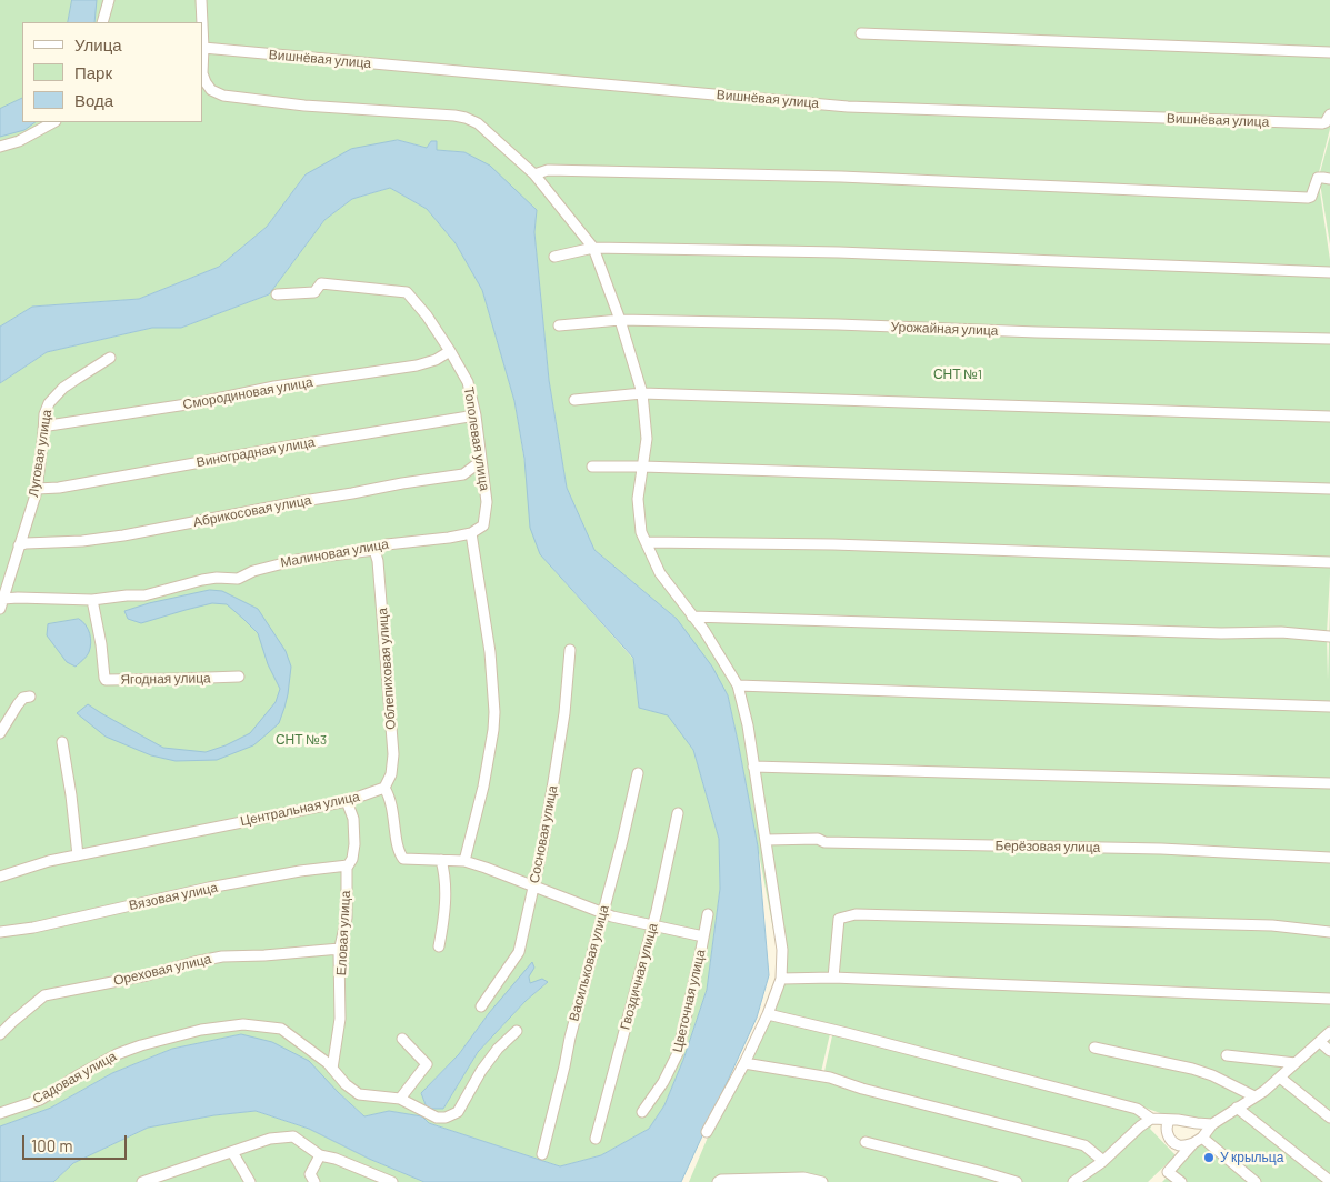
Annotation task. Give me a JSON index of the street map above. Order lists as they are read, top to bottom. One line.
{"streets":{"street":["Вишнёвая улица","Урожайная улица","Смородиновая улица","Тополевая улица","Виноградная улица","Луговая улица","Абрикосовая улица","Малиновая улица","Облепиховая улица","Ягодная улица","Центральная улица","Сосновая улица","Берёзовая улица","Вязовая улица","Еловая улица","Васильковая улица","Ореховая улица","Гвоздичная улица","Цветочная улица","Садовая улица"]},"crossings":[["Смородиновая улица","Тополевая улица"],["Смородиновая улица","Луговая улица"],["Тополевая улица","Виноградная улица"],["Тополевая улица","Абрикосовая улица"],["Тополевая улица","Малиновая улица"],["Виноградная улица","Луговая улица"],["Луговая улица","Абрикосовая улица"],["Луговая улица","Малиновая улица"],["Малиновая улица","Облепиховая улица"],["Малиновая улица","Ягодная улица"],["Облепиховая улица","Центральная улица"],["Центральная улица","Еловая улица"],["Вязовая улица","Еловая улица"],["Еловая улица","Ореховая улица"],["Еловая улица","Садовая улица"]],"parks":["СНТ №1","СНТ №3"],"places":["У крыльца"],"legend":["Улица","Парк","Вода"],"scale_bar":"100 m"}
